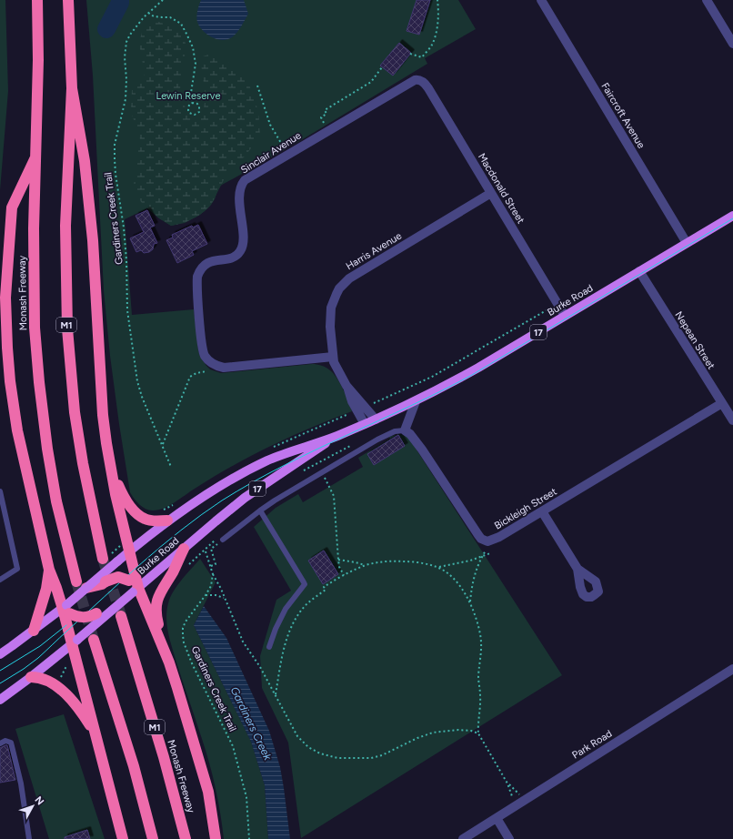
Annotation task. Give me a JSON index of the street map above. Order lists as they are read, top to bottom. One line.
{"streets":{"highway":["Monash Freeway","M1"],"main road":["Burke Road","17"],"street":["Faircroft Avenue","Sinclair Avenue","Macdonald Street","Harris Avenue","Nepean Street","Bickleigh Street","Park Road"],"path":["Gardiners Creek Trail"]},"crossings":[["Faircroft Avenue","Burke Road"],["Sinclair Avenue","Macdonald Street"],["Sinclair Avenue","Harris Avenue"],["Macdonald Street","Harris Avenue"],["Macdonald Street","Burke Road"],["Harris Avenue","Burke Road"],["Monash Freeway","Burke Road"],["Burke Road","Nepean Street"],["Nepean Street","Bickleigh Street"]],"water":["Gardiners Creek"],"parks":["Lewin Reserve"],"north":"top right"}
